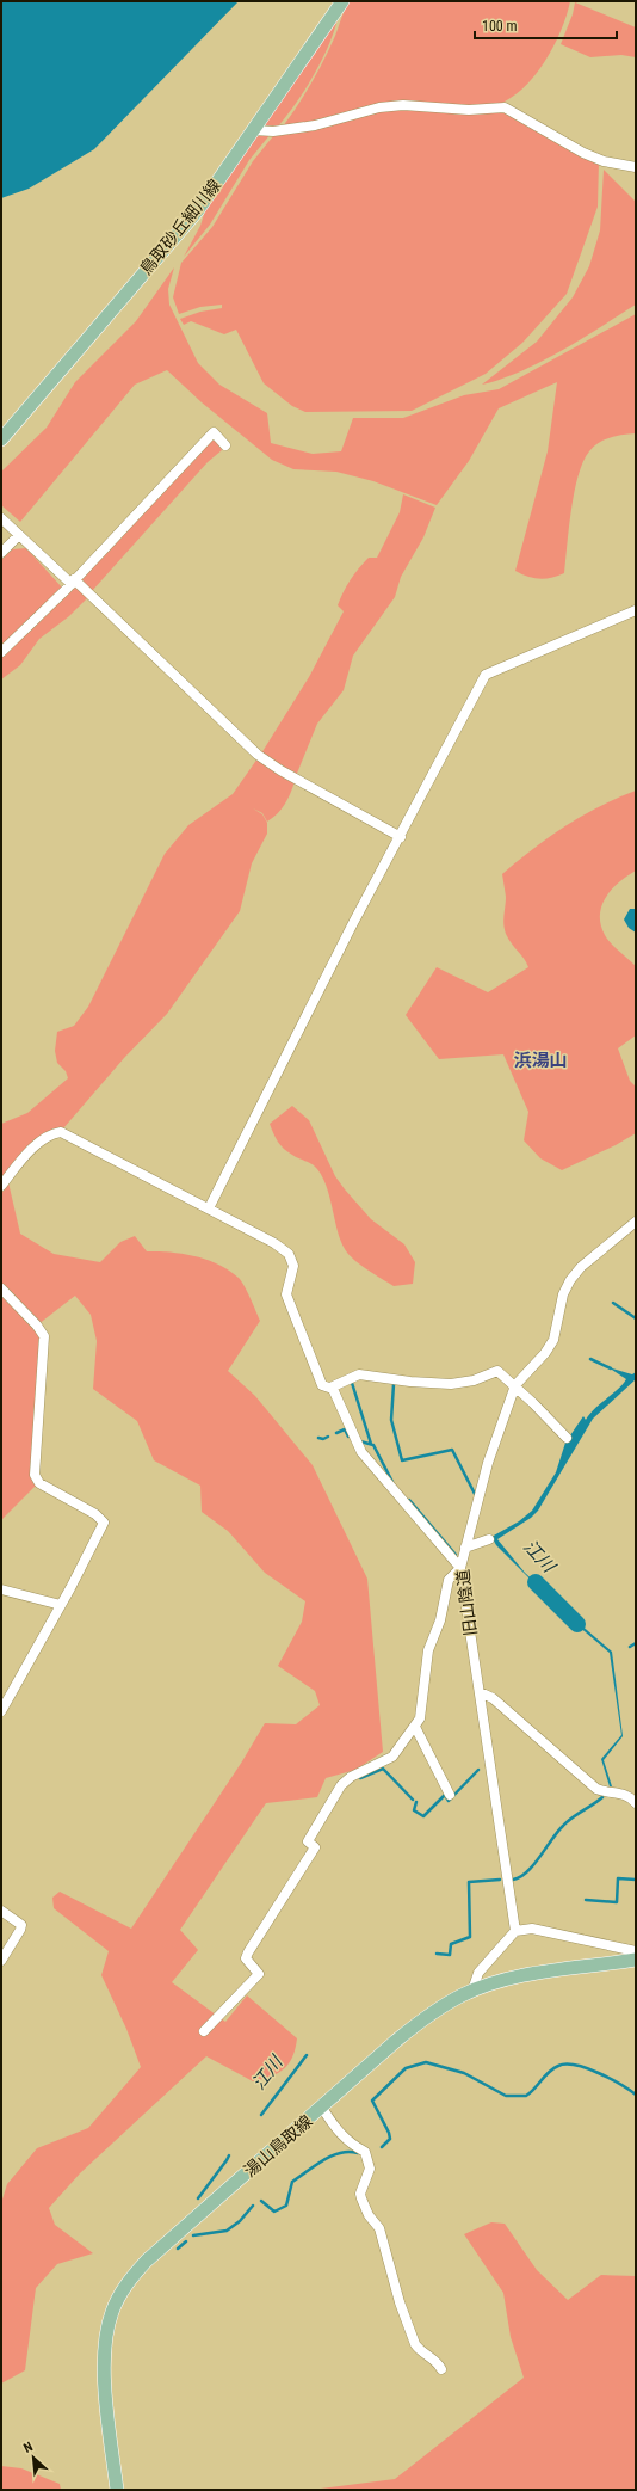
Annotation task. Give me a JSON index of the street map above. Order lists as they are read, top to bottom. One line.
{"streets":{"main road":["鳥取砂丘細川線","湯山鳥取線"],"street":["旧山陰道"]},"districts":["浜湯山"],"water":["江川"],"scale_bar":"100 m","north":"top left"}
